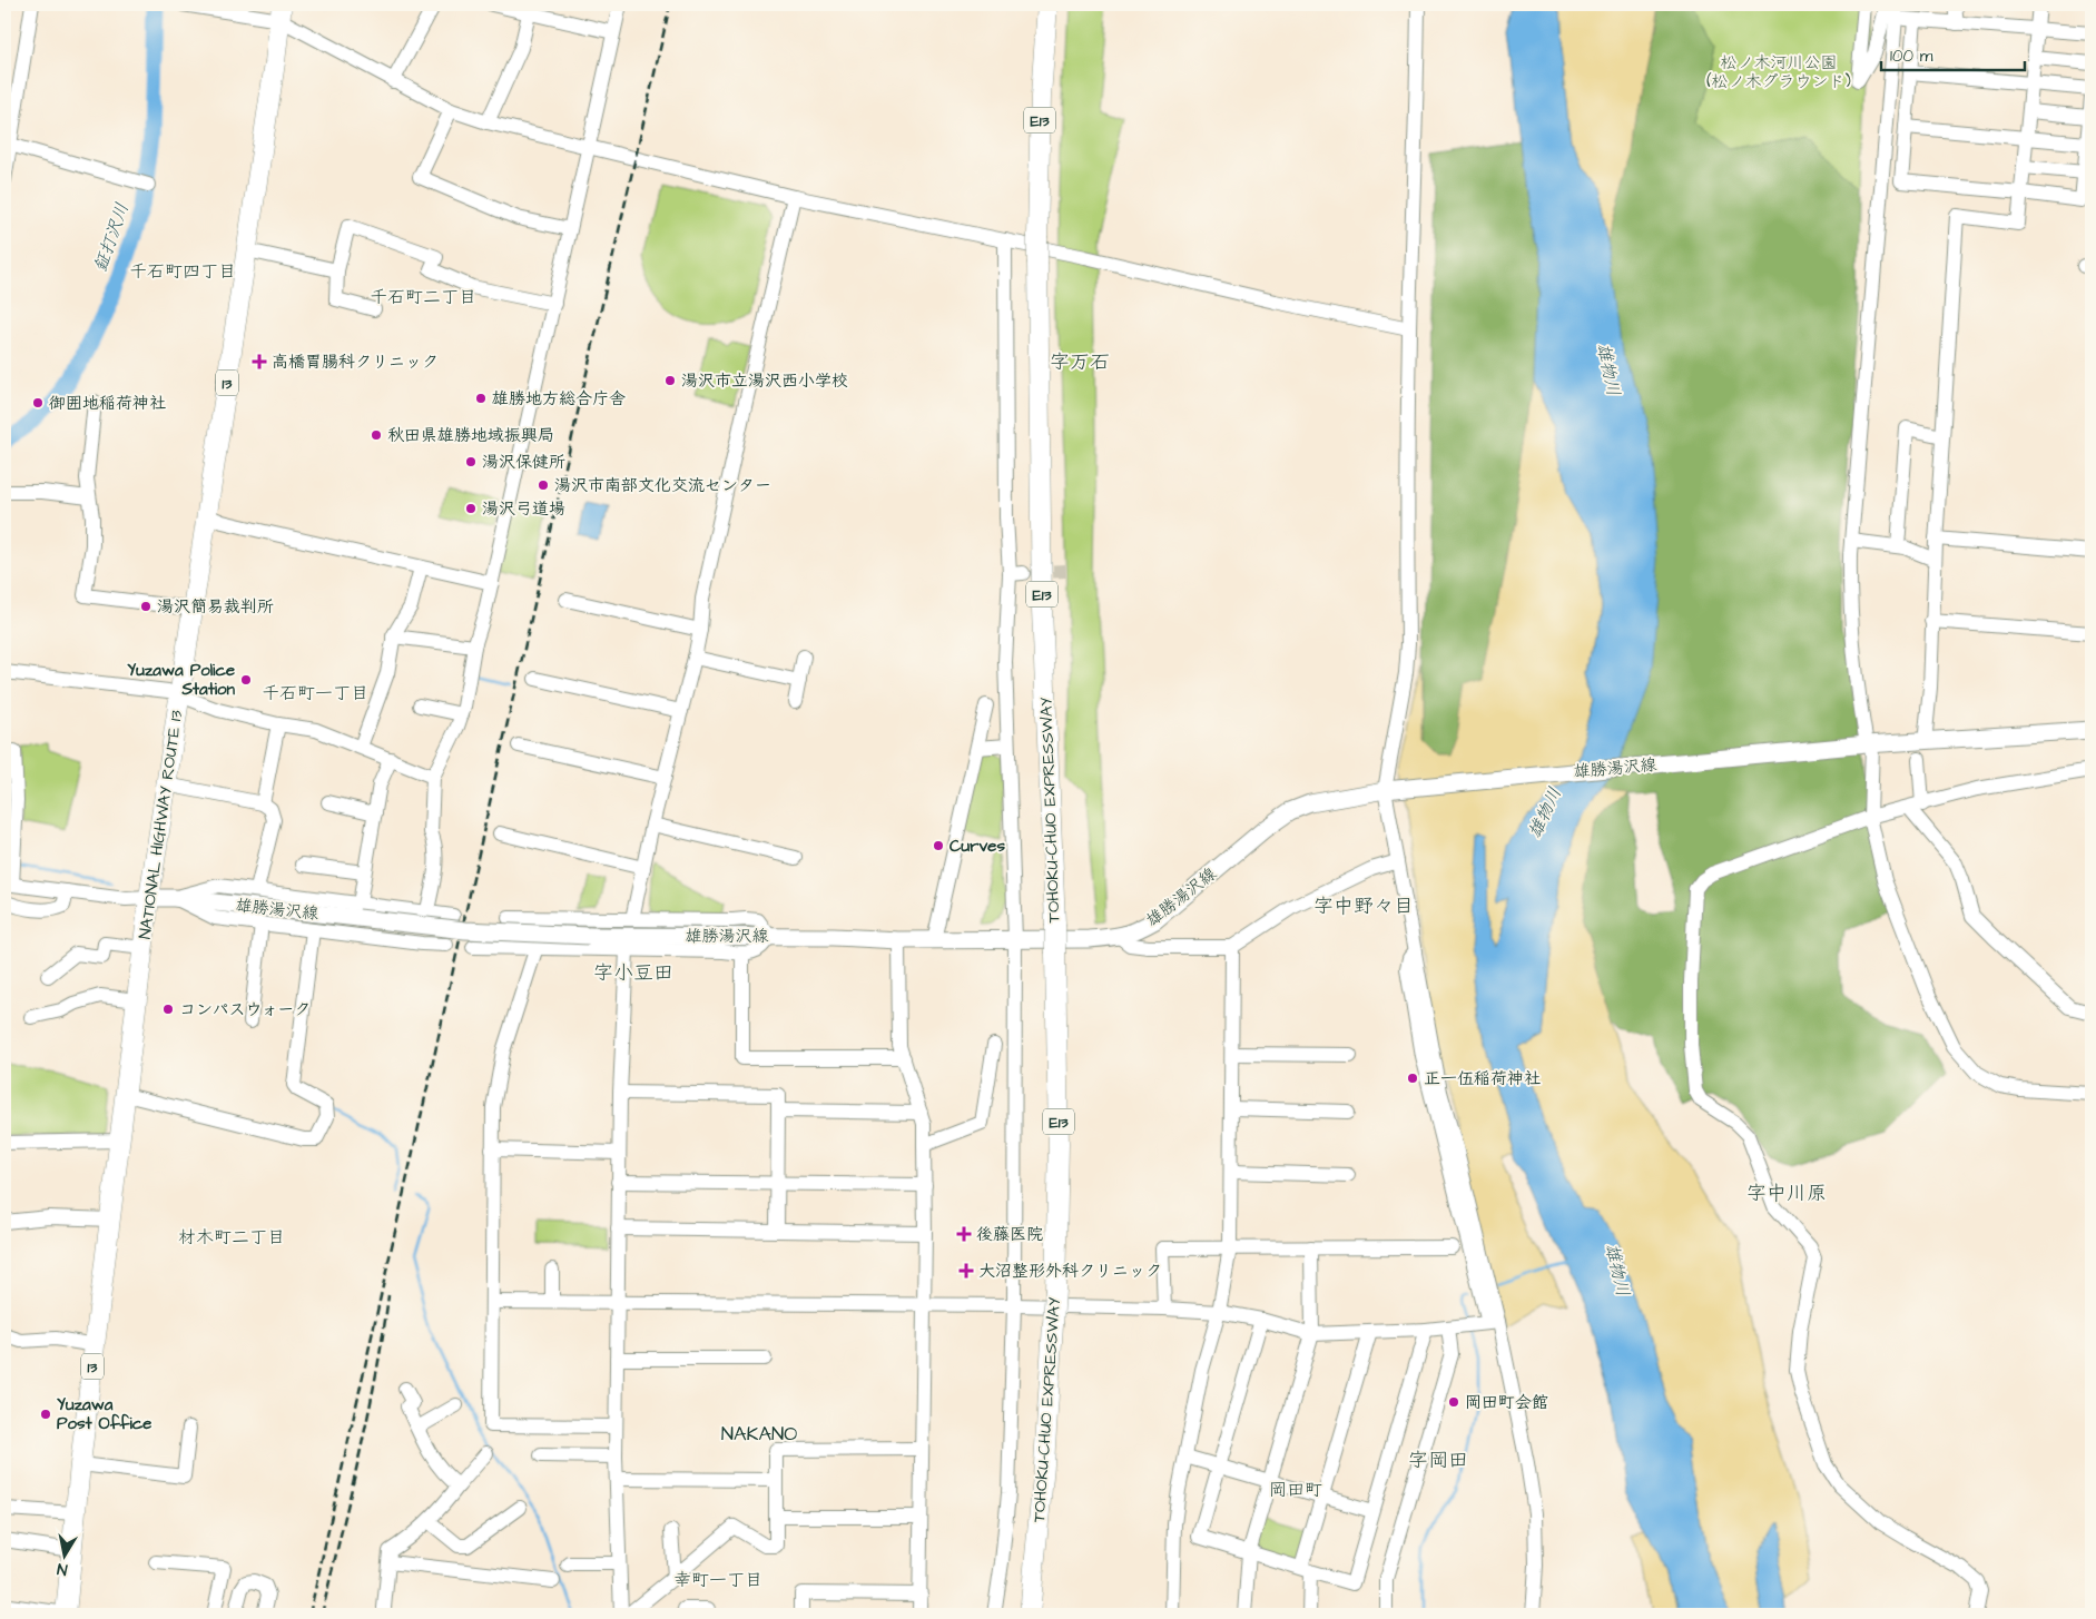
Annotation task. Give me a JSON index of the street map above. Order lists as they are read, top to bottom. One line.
{"streets":{"highway":["E13","13","TOHOKU-CHUO EXPRESSWAY","NATIONAL HIGHWAY ROUTE 13"],"main road":["雄勝湯沢線"]},"crossings":[["雄勝湯沢線","NATIONAL HIGHWAY ROUTE 13"]],"districts":["千石町四丁目","千石町二丁目","字万石","千石町一丁目","字中野々目","字小豆田","字中川原","材木町二丁目","NAKANO","字岡田","岡田町","幸町一丁目"],"water":["鉦打沢川","雄物川"],"parks":["松ノ木河川公園 (松ノ木グラウンド)"],"places":{"health":["高橋胃腸科クリニック","後藤医院","大沼整形外科クリニック"],"other":["湯沢市立湯沢西小学校","雄勝地方総合庁舎","御囲地稲荷神社","秋田県雄勝地域振興局","湯沢保健所","湯沢市南部文化交流センター","湯沢弓道場","湯沢簡易裁判所","Yuzawa Police Station","Curves","コンパスウォーク","正一伍稲荷神社","岡田町会館","Yuzawa Post Office"]},"scale_bar":"100 m","north":"bottom"}
